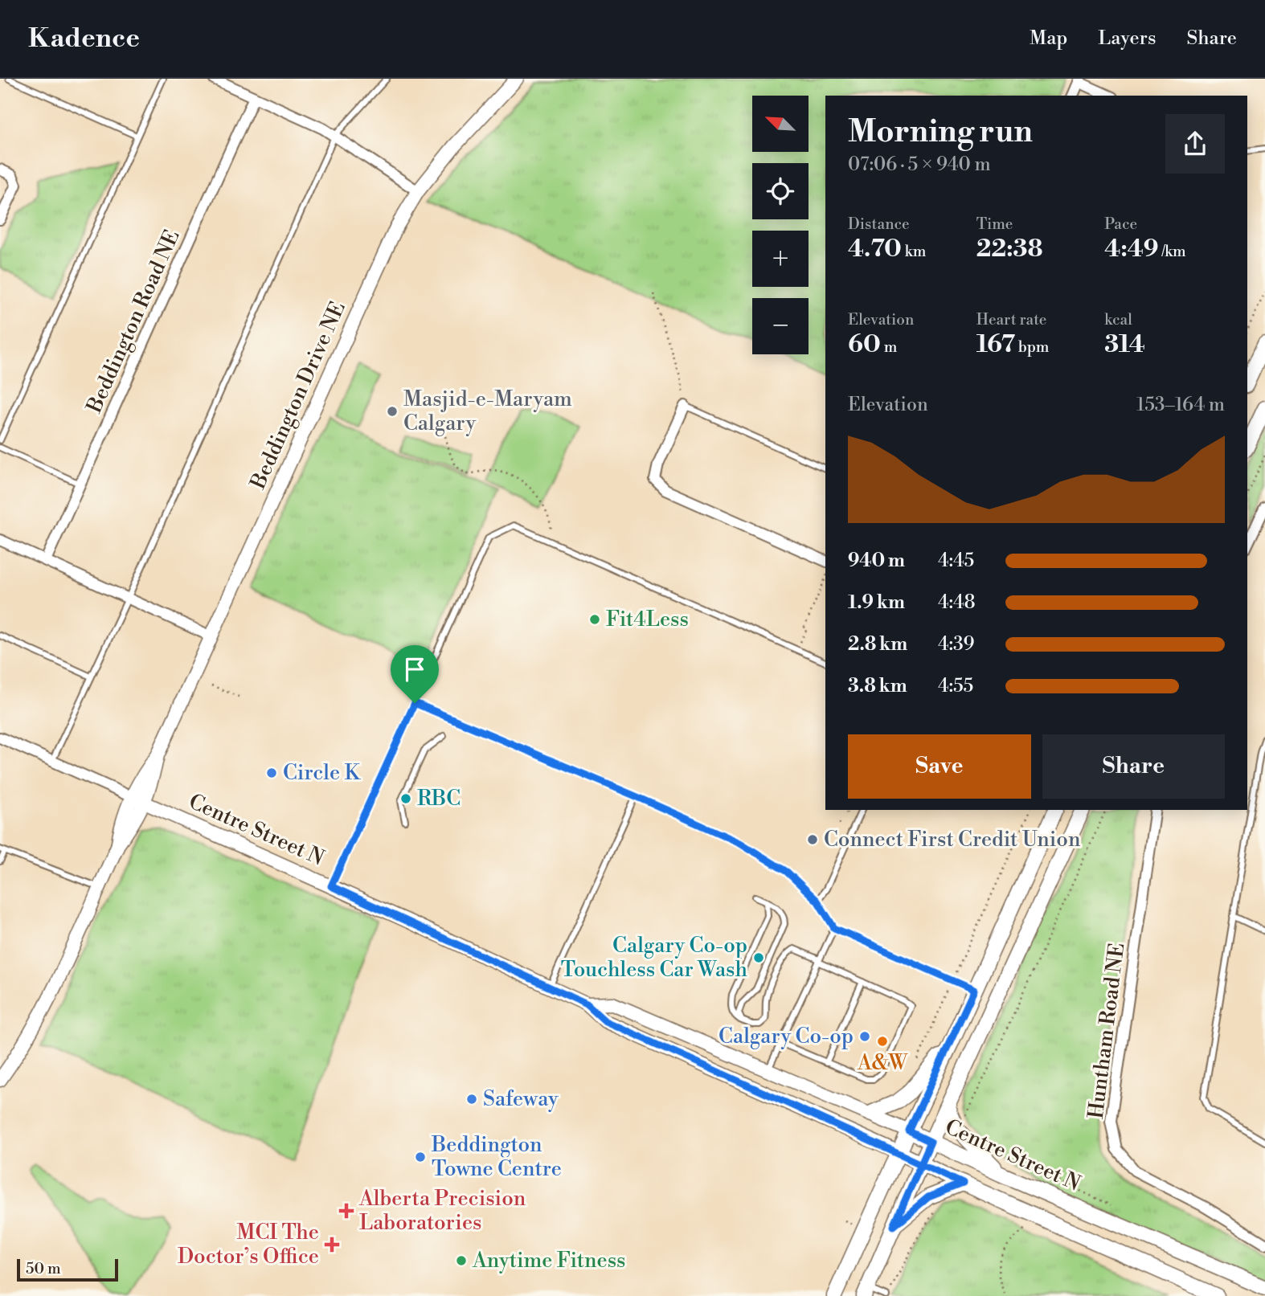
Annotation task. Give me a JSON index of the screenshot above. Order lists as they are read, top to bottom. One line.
{"streets":{"main road":["Centre Street N"],"street":["Beddington Road NE","Beddington Drive NE","Huntham Road NE"]},"crossings":[["Beddington Drive NE","Centre Street N"]],"places":{"other":["Masjid-e-Maryam Calgary","Fit4Less","Circle K","RBC","Connect First Credit Union","Calgary Co-op Touchless Car Wash","Calgary Co-op","A&W","Safeway","Beddington Towne Centre","Anytime Fitness"],"health":["Alberta Precision Laboratories","MCI The Doctor’s Office"]},"scale_bar":"50 m","north":"top left","page":{"header":"Kadence","nav":["Map","Layers","Share"],"map_buttons":["+","−"],"heading":["Morning run","07:06 · 5 × 940 m"],"stats":[["Distance","4.70 km"],["Time","22:38"],["Pace","4:49 /km"],["Elevation","60 m"],["Heart rate","167 bpm"],["kcal","314"]],"chart":["Elevation","153–164 m"],"list":[{"name":"940 m","note":"4:45"},{"name":"1.9 km","note":"4:48"},{"name":"2.8 km","note":"4:39"},{"name":"3.8 km","note":"4:55"}],"buttons":["Save","Share"],"scale":"50 m"}}
